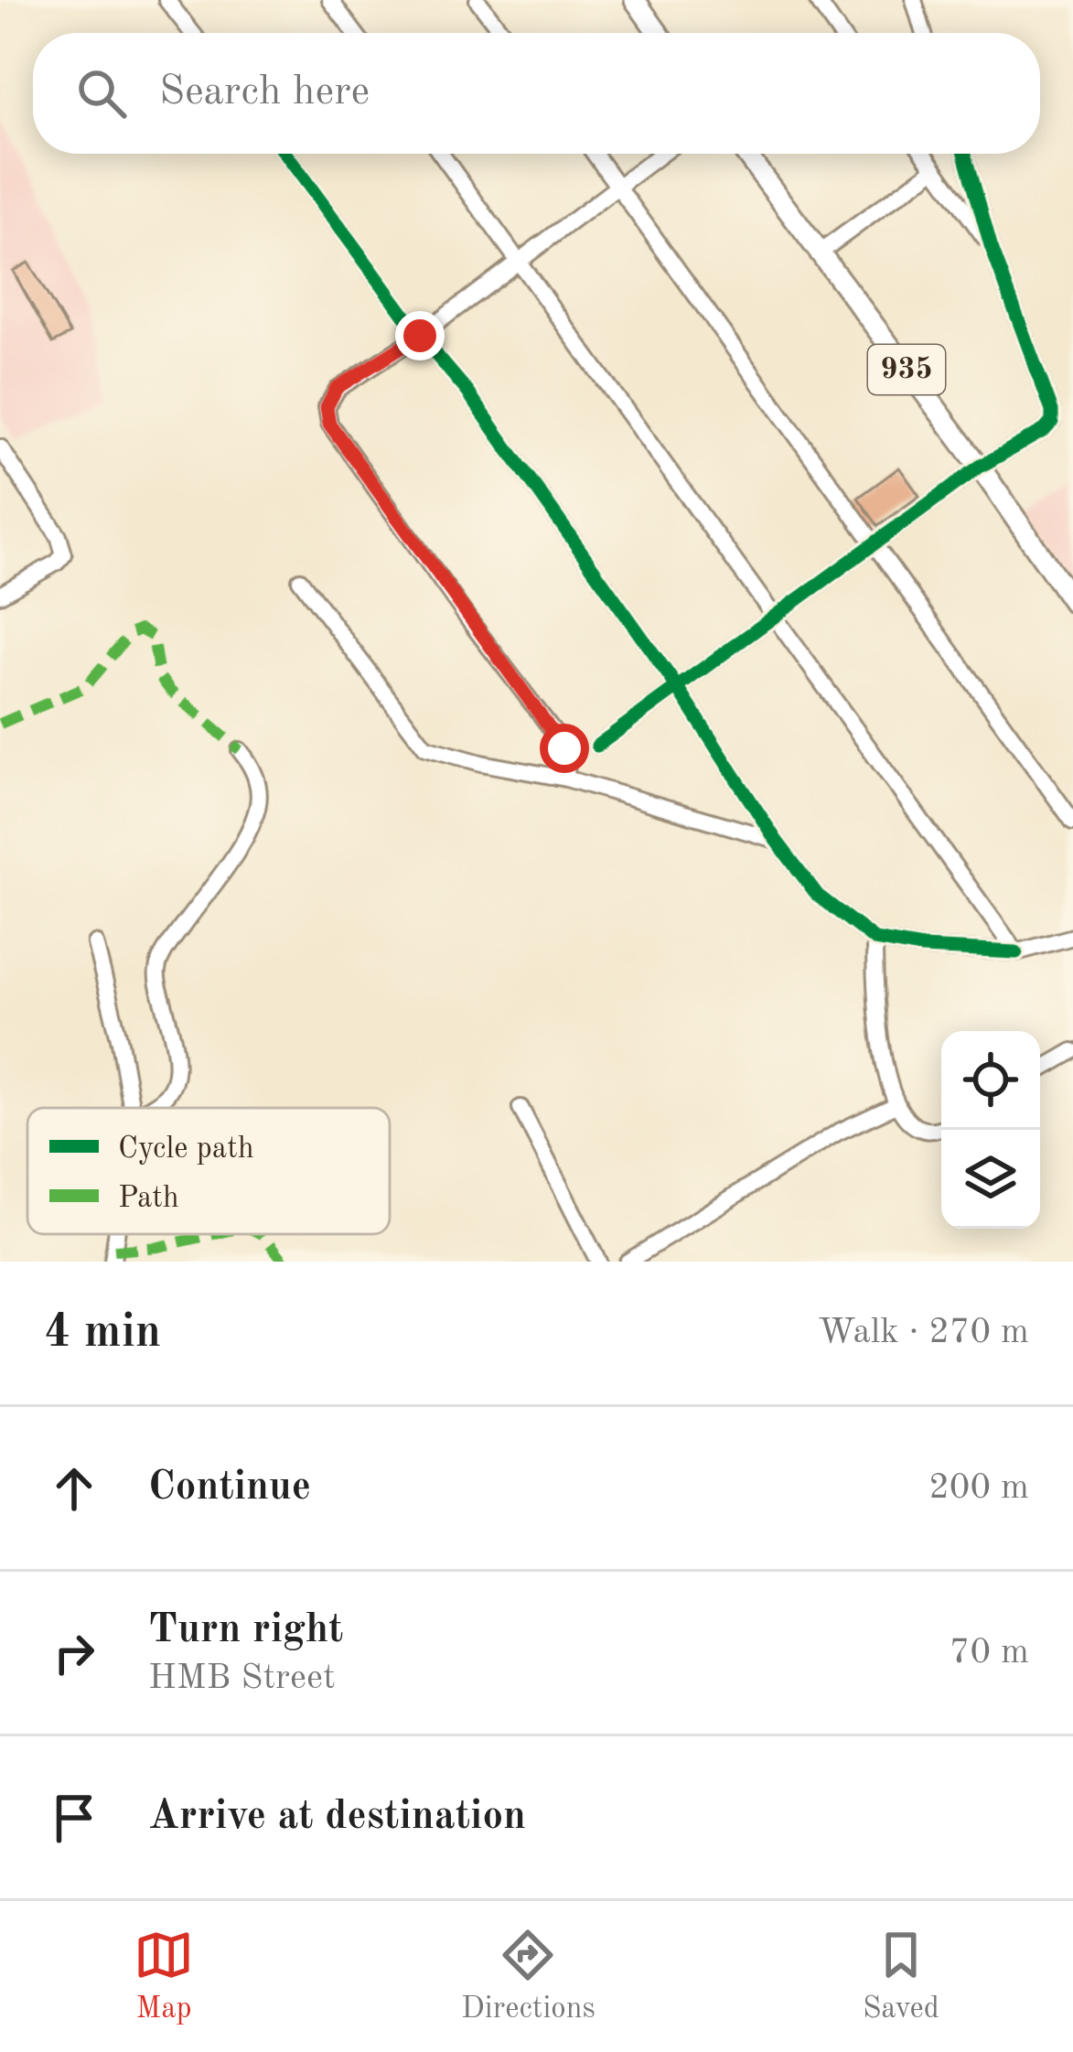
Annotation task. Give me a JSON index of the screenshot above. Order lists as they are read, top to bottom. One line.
{"streets":{"main road":["935"]},"legend":["Cycle path","Path"],"page":{"search":"Search here","heading":["4 min","Walk · 270 m"],"list":[["Continue","200 m"],["Turn right","HMB Street","70 m"],"Arrive at destination"],"nav":["Map","Directions","Saved"]}}
